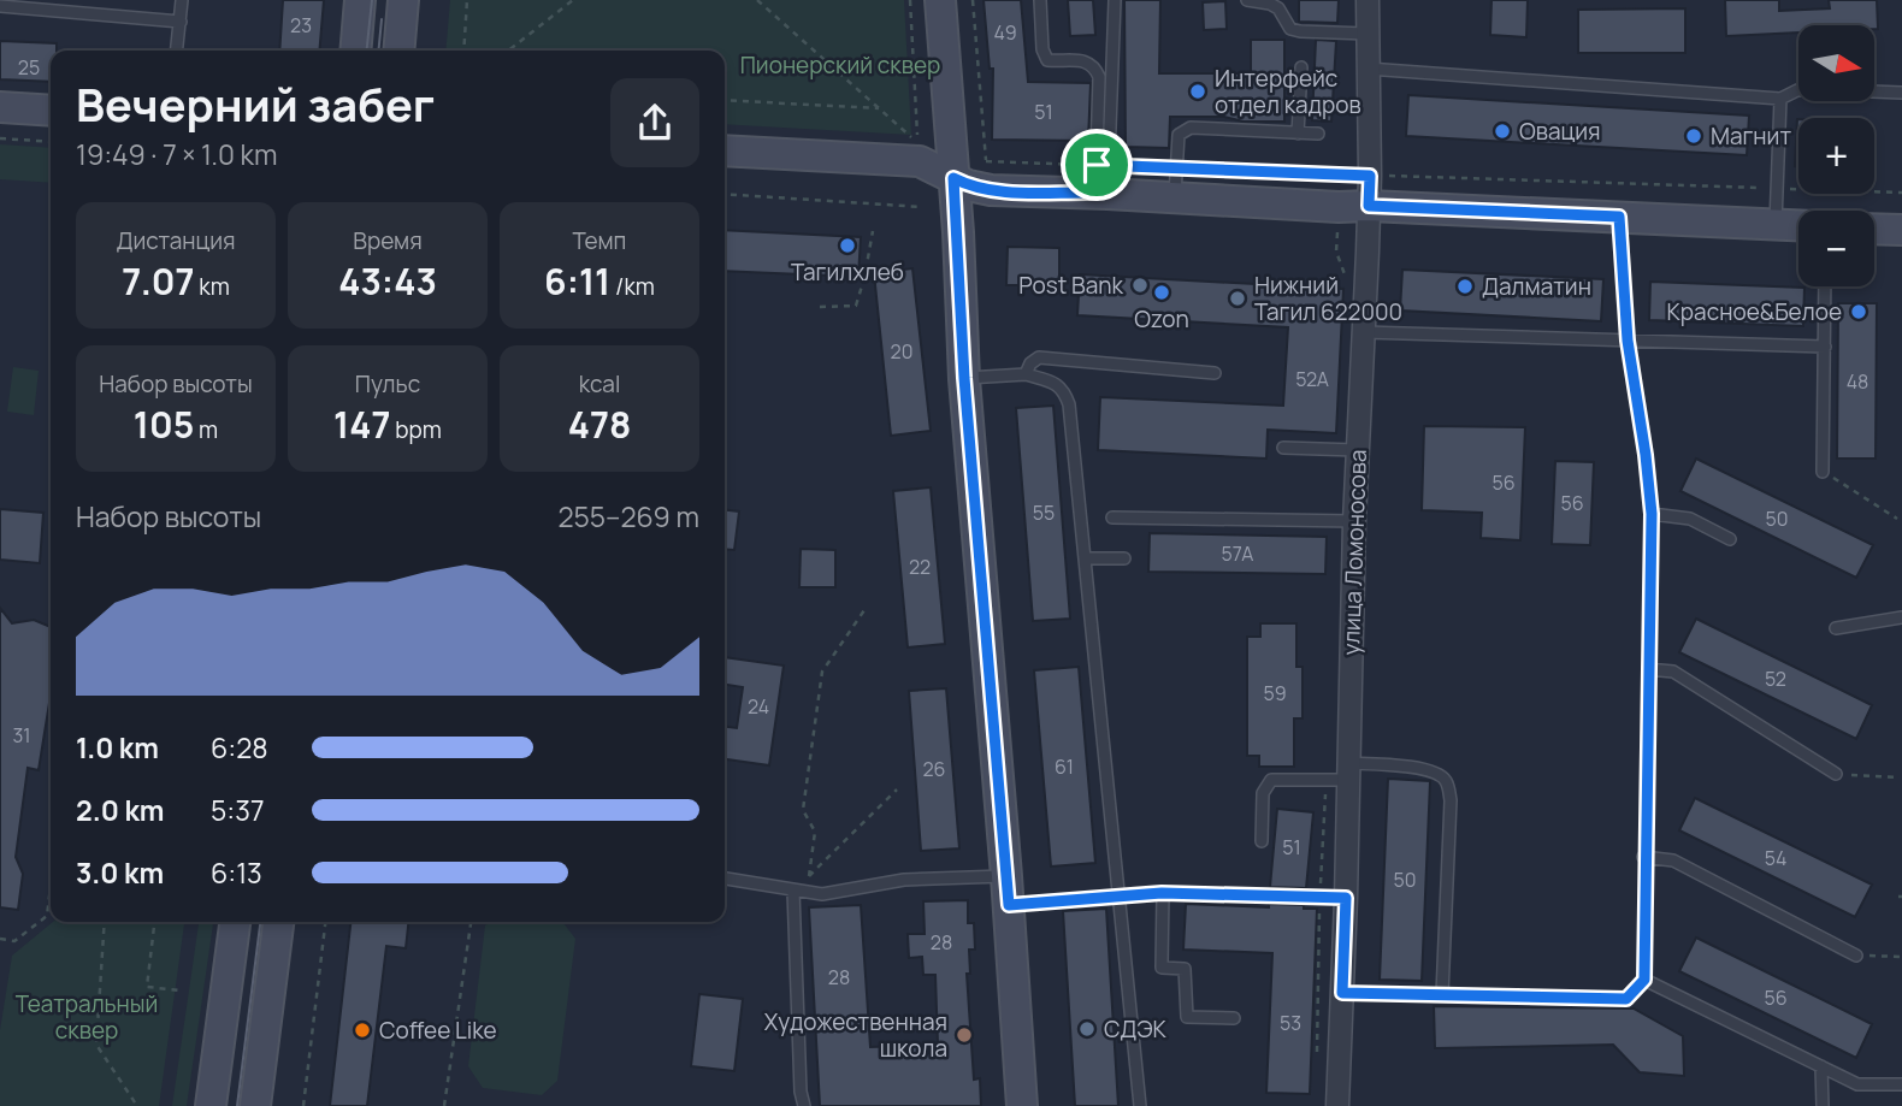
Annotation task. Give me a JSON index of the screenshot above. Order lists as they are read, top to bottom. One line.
{"streets":{"street":["улица Ломоносова"]},"parks":["Пионерский сквер","Театральный сквер"],"places":["Интерфейс отдел кадров","Овация","Магнит","Тагилхлеб","Post Bank","Далматин","Ozon","Нижний Тагил 622000","Красное&Белое","СДЭК","Coffee Like","Художественная школа"],"house_numbers":["23","49","25","51","20","52А","48","56","56","55","50","57А","22","52","59","24","31","61","26","51","54","50","28","28","56","53"],"north":"right","page":{"map_buttons":["+","−"],"heading":["Вечерний забег","19:49 · 7 × 1.0 km"],"stats":[["Дистанция","7.07 km"],["Время","43:43"],["Темп","6:11 /km"],["Набор высоты","105 m"],["Пульс","147 bpm"],["kcal","478"]],"chart":["Набор высоты","255–269 m"],"list":[{"name":"1.0 km","note":"6:28"},{"name":"2.0 km","note":"5:37"},{"name":"3.0 km","note":"6:13"}]}}
